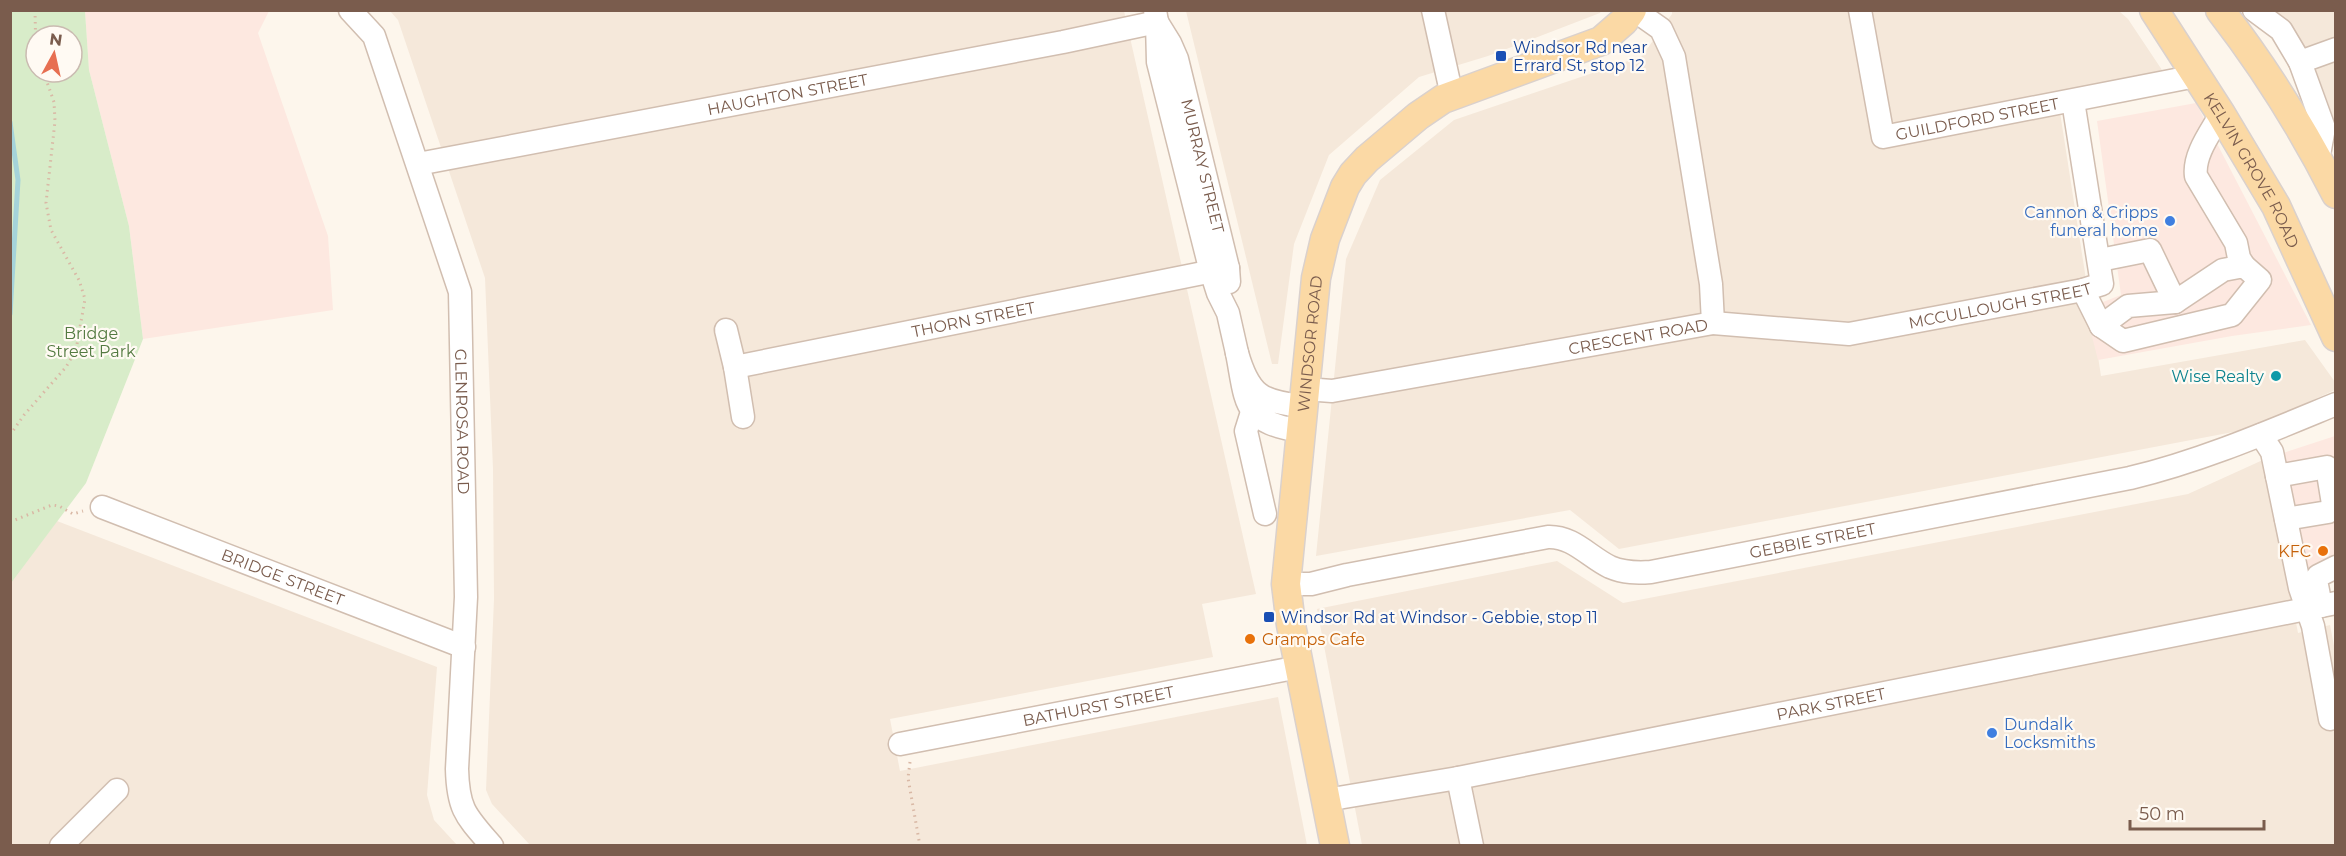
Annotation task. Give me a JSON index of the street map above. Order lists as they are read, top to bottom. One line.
{"streets":{"main road":["KELVIN GROVE ROAD","WINDSOR ROAD"],"street":["HAUGHTON STREET","GUILDFORD STREET","MURRAY STREET","MCCULLOUGH STREET","THORN STREET","CRESCENT ROAD","GLENROSA ROAD","GEBBIE STREET","BRIDGE STREET","PARK STREET","BATHURST STREET"]},"crossings":[["HAUGHTON STREET","MURRAY STREET"],["HAUGHTON STREET","GLENROSA ROAD"],["GUILDFORD STREET","KELVIN GROVE ROAD"],["GUILDFORD STREET","MCCULLOUGH STREET"],["MURRAY STREET","THORN STREET"],["MURRAY STREET","CRESCENT ROAD"],["MURRAY STREET","WINDSOR ROAD"],["MCCULLOUGH STREET","CRESCENT ROAD"],["CRESCENT ROAD","WINDSOR ROAD"],["WINDSOR ROAD","GEBBIE STREET"],["WINDSOR ROAD","PARK STREET"],["WINDSOR ROAD","BATHURST STREET"],["GLENROSA ROAD","BRIDGE STREET"]],"parks":["Bridge Street Park"],"places":{"transit":["Windsor Rd near Errard St, stop 12","Windsor Rd at Windsor - Gebbie, stop 11"],"other":["Cannon & Cripps funeral home","Wise Realty","KFC","Gramps Cafe","Dundalk Locksmiths"]},"scale_bar":"50 m","north":"top"}
